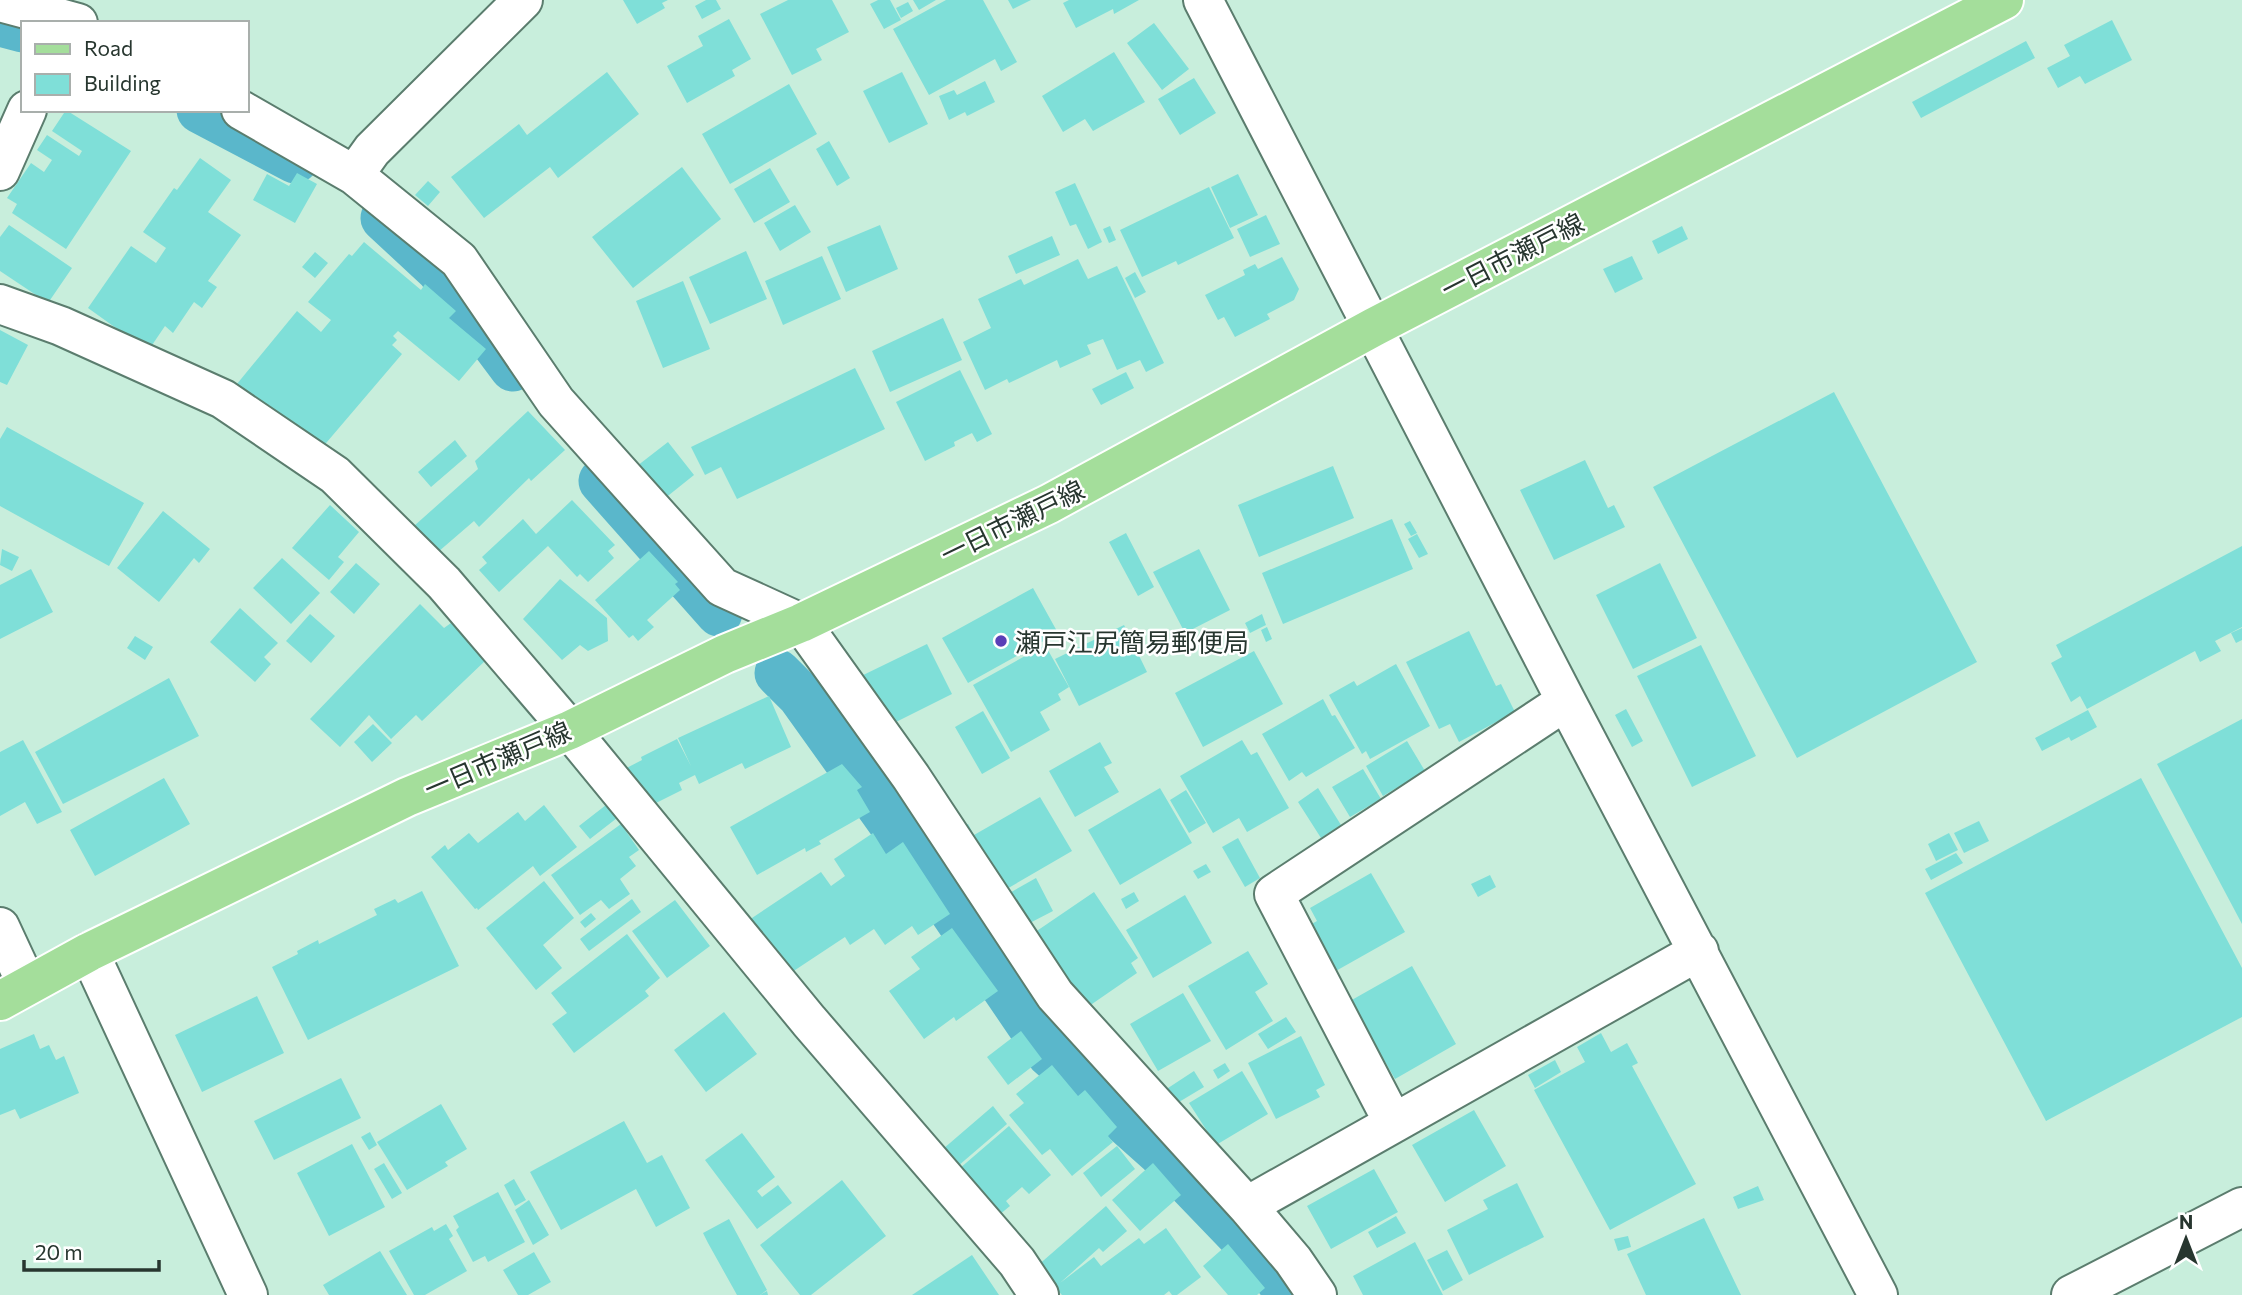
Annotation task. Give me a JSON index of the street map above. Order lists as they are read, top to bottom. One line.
{"streets":{"main road":["一日市瀬戸線"]},"places":["瀬戸江尻簡易郵便局"],"legend":["Road","Building"],"scale_bar":"20 m","north":"top"}
